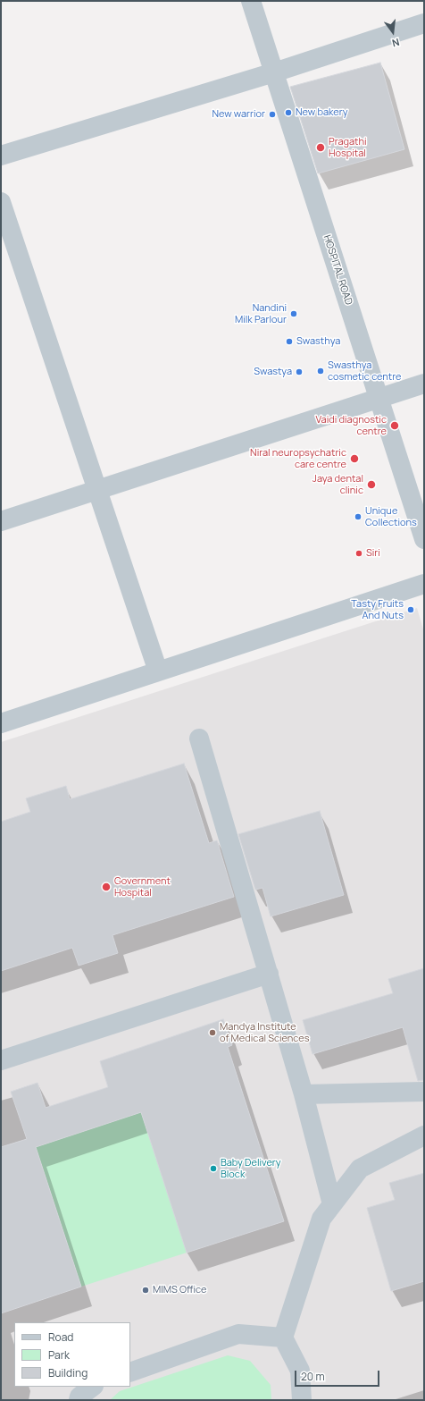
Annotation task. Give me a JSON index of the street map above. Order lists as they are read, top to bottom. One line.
{"streets":{"street":["HOSPITAL ROAD"]},"places":["New bakery","New warrior","Pragathi Hospital","Nandini Milk Parlour","Swasthya","Swasthya cosmetic centre","Swastya","Vaidi diagnostic centre","Niral neuropsychatric care centre","Jaya dental clinic","Unique Collections","Siri","Tasty Fruits And Nuts","Government Hospital","Mandya Institute of Medical Sciences","Baby Delivery Block","MIMS Office"],"legend":["Road","Park","Building"],"scale_bar":"20 m","north":"bottom"}
